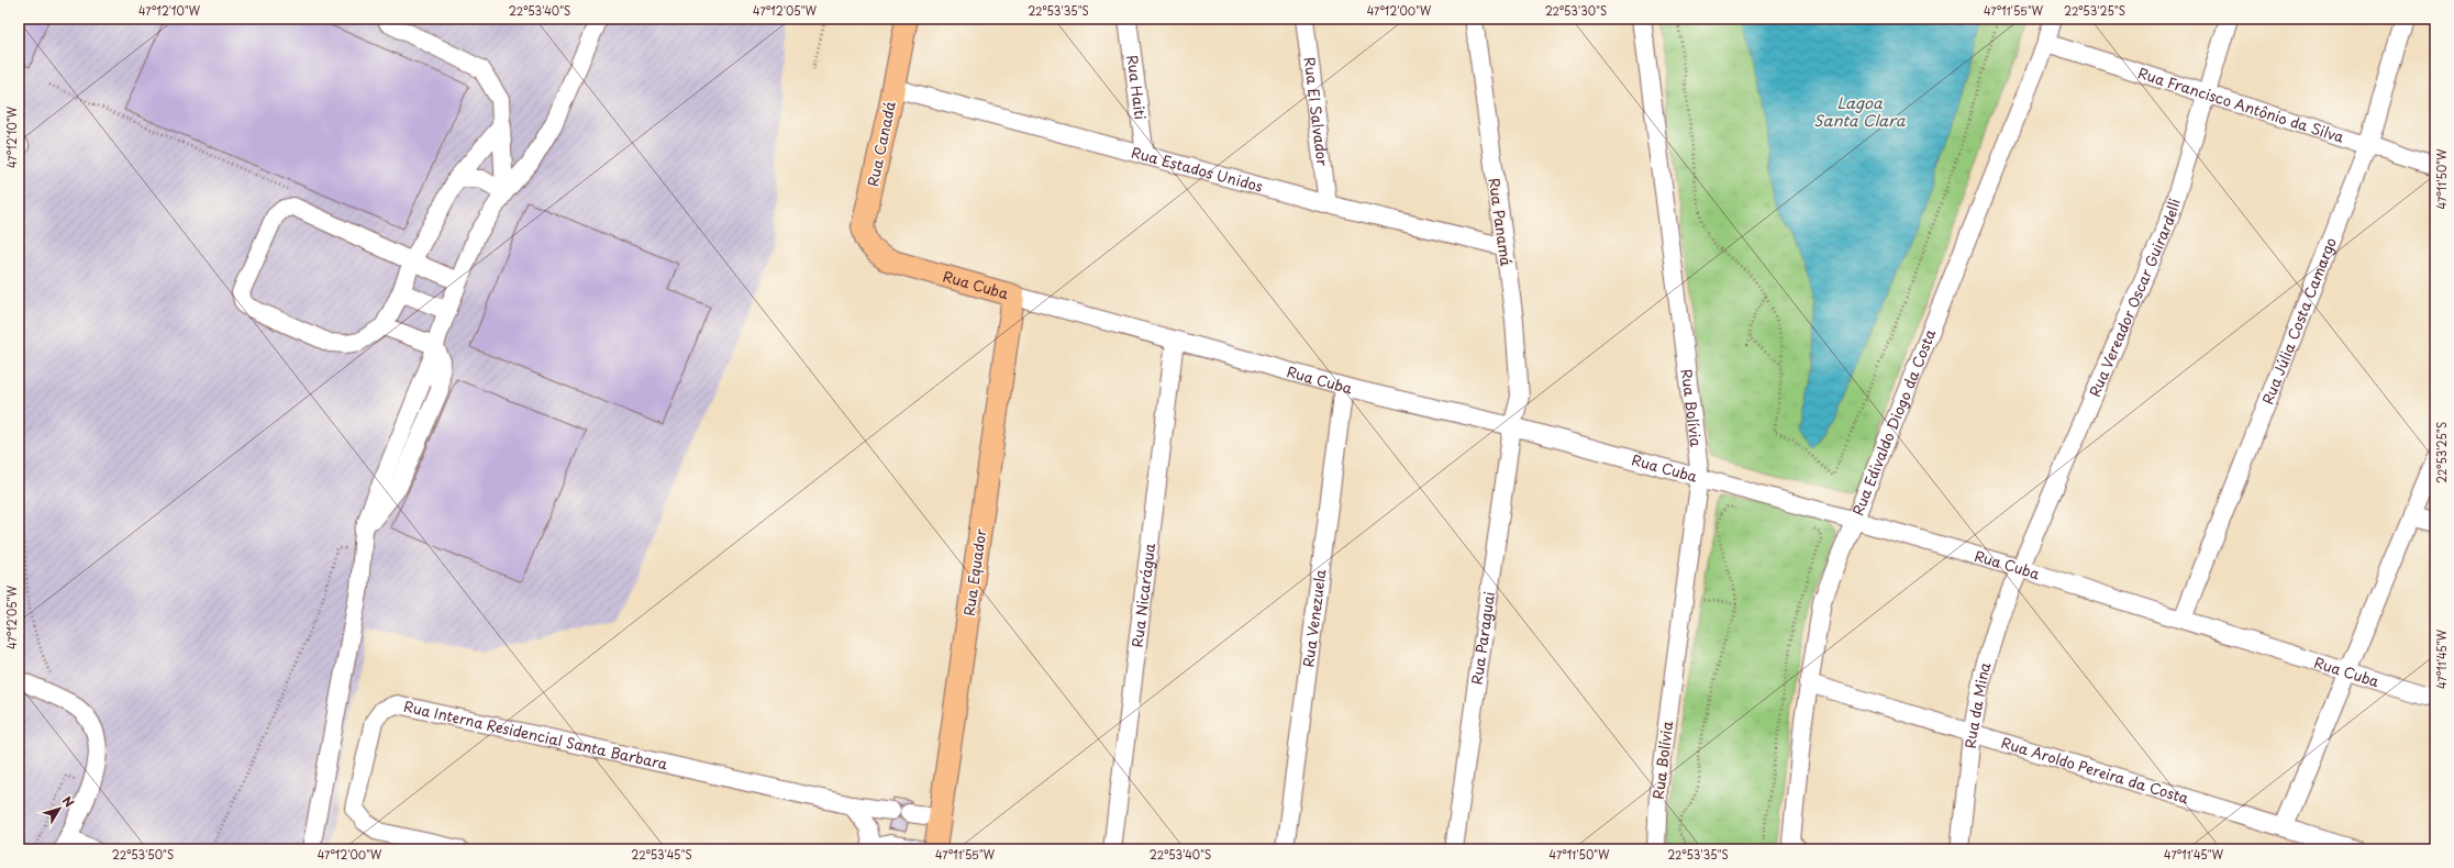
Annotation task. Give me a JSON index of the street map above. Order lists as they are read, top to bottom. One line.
{"streets":{"main road":["Rua Canadá","Rua Cuba","Rua Equador"],"street":["Rua Haiti","Rua Francisco Antônio da Silva","Rua El Salvador","Rua Estados Unidos","Rua Panamá","Rua Vereador Oscar Guirardelli","Rua Júlia Costa Camargo","Rua Bolívia","Rua Edivaldo Diogo da Costa","Rua Nicarágua","Rua Venezuela","Rua Paraguai","Rua da Mina","Rua Interna Residencial Santa Barbara","Rua Aroldo Pereira da Costa"]},"crossings":[["Rua Haiti","Rua Estados Unidos"],["Rua Francisco Antônio da Silva","Rua Vereador Oscar Guirardelli"],["Rua Francisco Antônio da Silva","Rua Júlia Costa Camargo"],["Rua Francisco Antônio da Silva","Rua Edivaldo Diogo da Costa"],["Rua El Salvador","Rua Estados Unidos"],["Rua Canadá","Rua Estados Unidos"],["Rua Canadá","Rua Cuba"],["Rua Estados Unidos","Rua Panamá"],["Rua Panamá","Rua Cuba"],["Rua Panamá","Rua Paraguai"],["Rua Cuba","Rua Vereador Oscar Guirardelli"],["Rua Cuba","Rua Júlia Costa Camargo"],["Rua Cuba","Rua Bolívia"],["Rua Cuba","Rua Edivaldo Diogo da Costa"],["Rua Cuba","Rua Equador"],["Rua Cuba","Rua Nicarágua"],["Rua Cuba","Rua Venezuela"],["Rua Cuba","Rua Paraguai"],["Rua Cuba","Rua da Mina"],["Rua Vereador Oscar Guirardelli","Rua da Mina"],["Rua Edivaldo Diogo da Costa","Rua Aroldo Pereira da Costa"],["Rua da Mina","Rua Aroldo Pereira da Costa"]],"water":["Lagoa Santa Clara"],"north":"top right","coordinates":["47°12'10\"W","22°53'40\"S","47°12'05\"W","22°53'35\"S","47°12'00\"W","22°53'30\"S","47°11'55\"W","22°53'25\"S","47°11'50\"W","47°11'45\"W","22°53'50\"S","22°53'45\"S"]}
